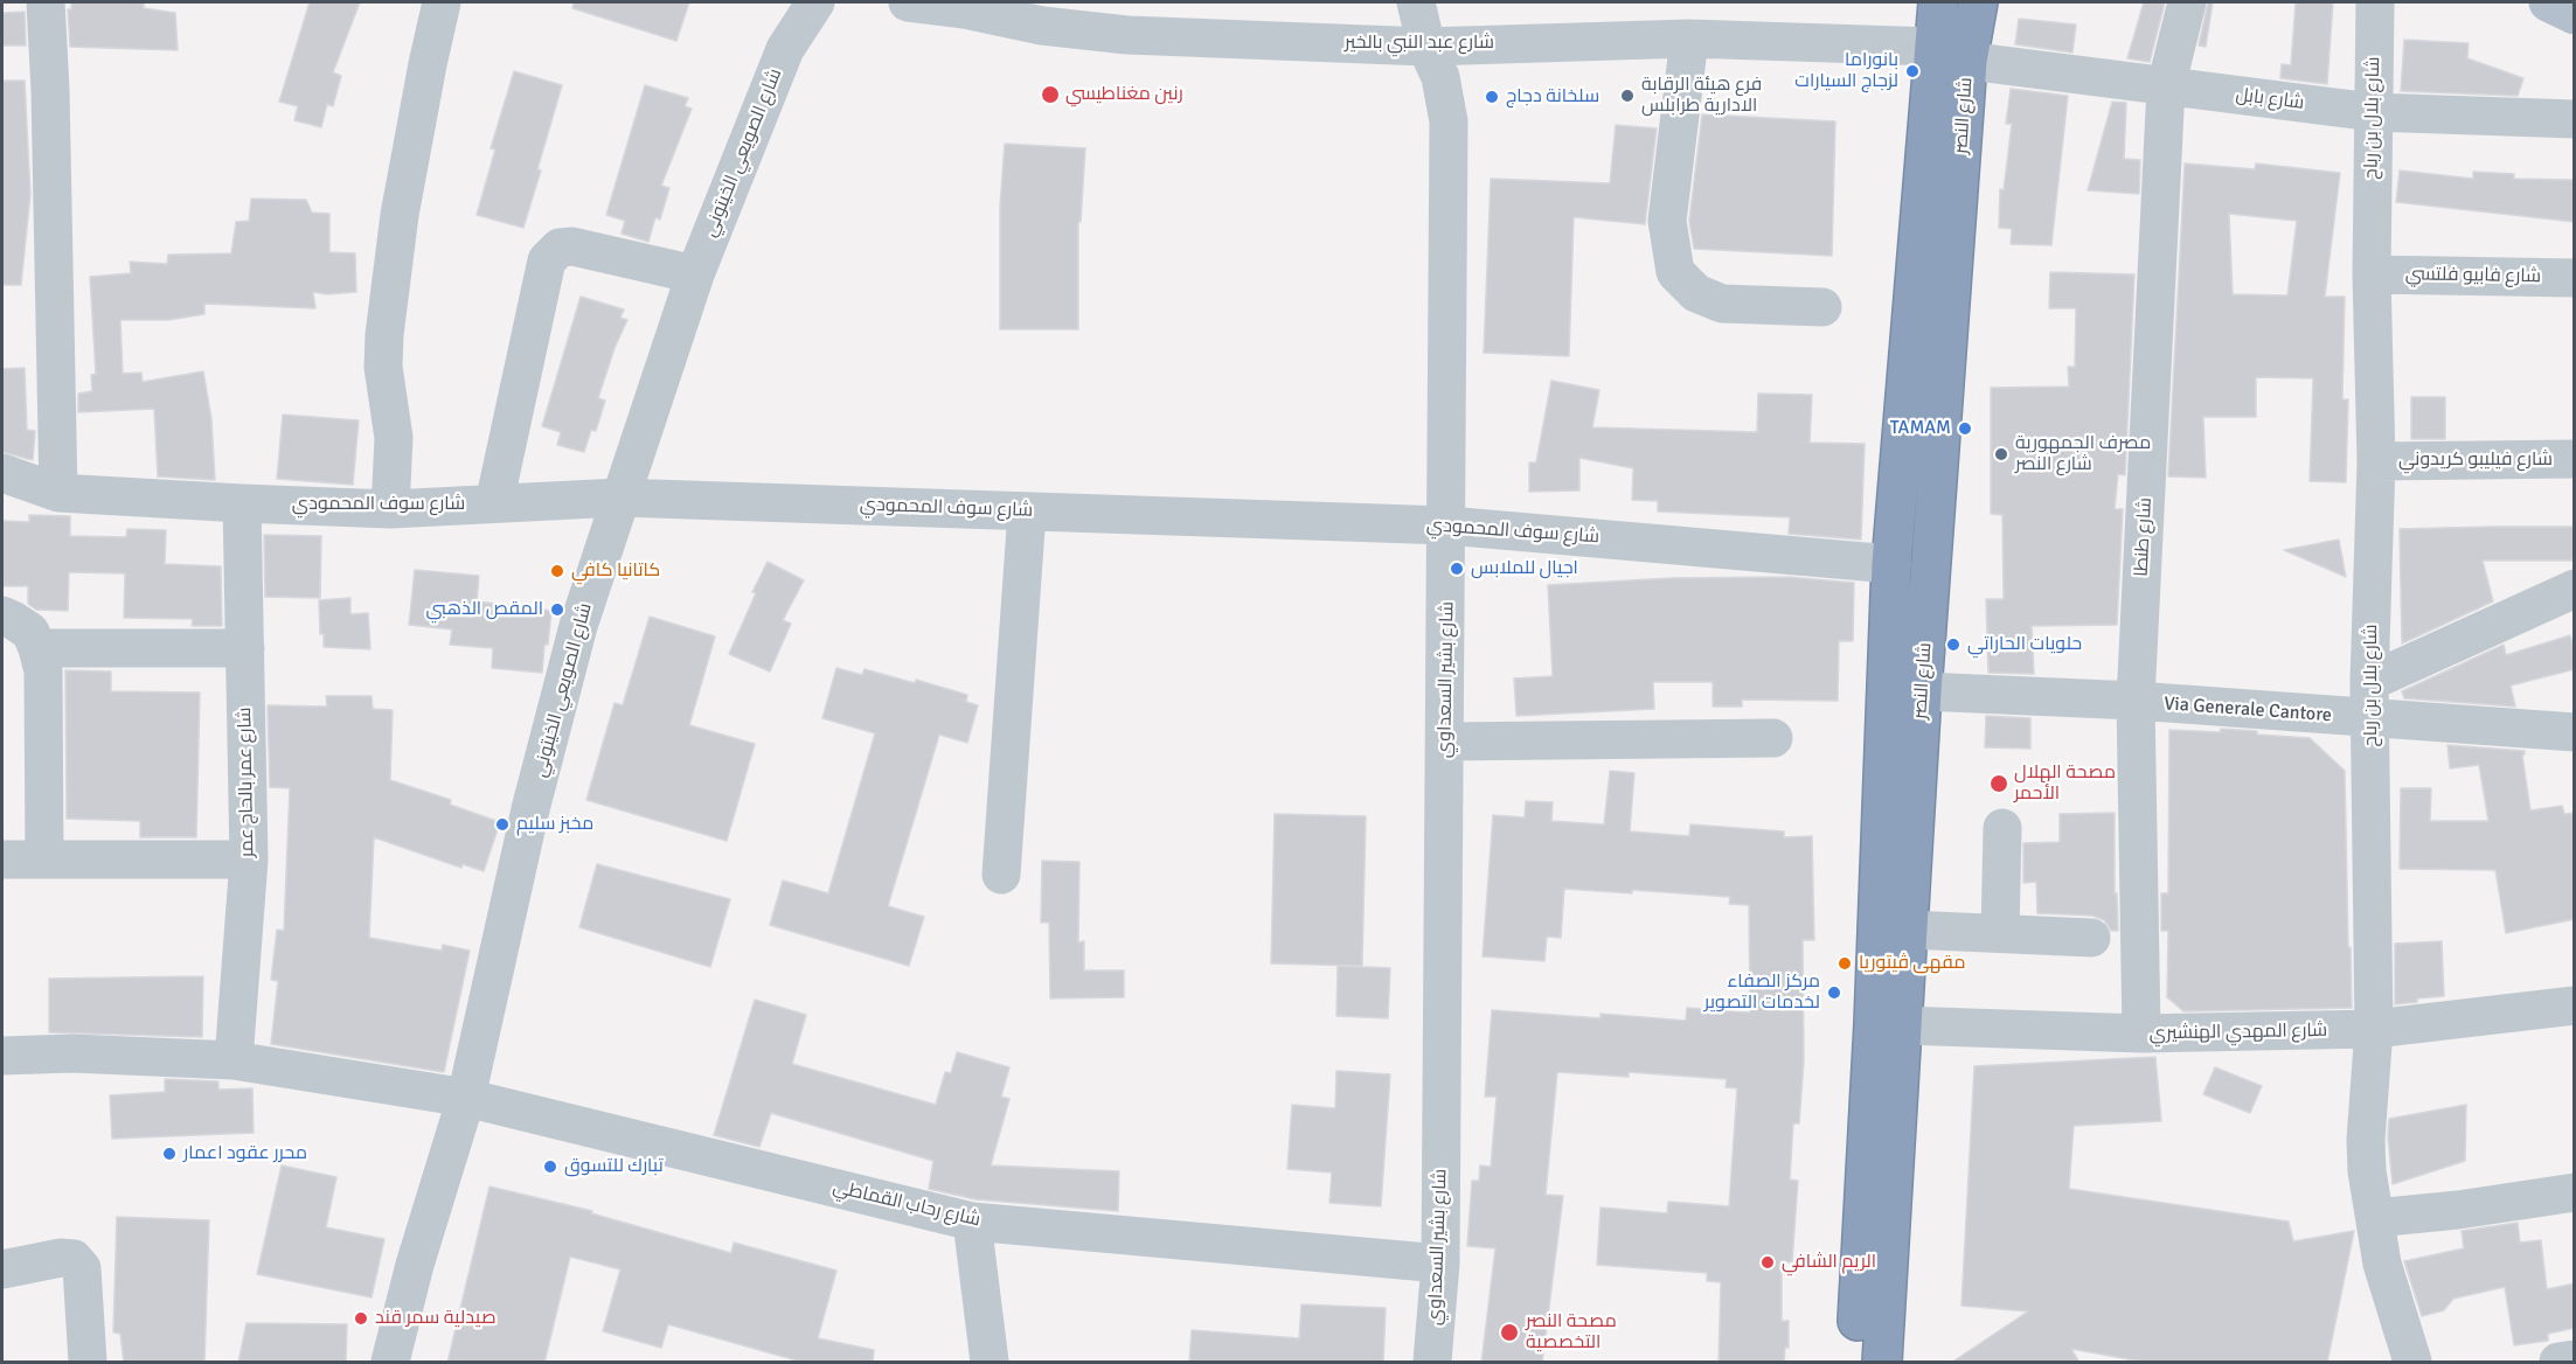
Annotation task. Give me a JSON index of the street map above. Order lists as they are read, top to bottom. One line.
{"streets":{"highway":["شارع النصر"],"street":["شارع عبد النبي بالخير","شارع بابل","شارع بلال بن رباح","شارع الصويعي الخيتوني","شارع فابيو فلتسي","شارع فيليبو كريدوني","شارع سوف المحمودي","شارع طنطا","شارع بشير السعداوي","Via Generale Cantore","شارع عمر بالحاج عمر","شارع المهدي الهنشيري","شارع رحاب القماطي"]},"crossings":[["شارع عبد النبي بالخير","شارع بابل"],["شارع عبد النبي بالخير","شارع النصر"],["شارع عبد النبي بالخير","شارع بشير السعداوي"],["شارع بابل","شارع النصر"],["شارع بابل","شارع بلال بن رباح"],["شارع بابل","شارع طنطا"],["شارع النصر","شارع سوف المحمودي"],["شارع النصر","Via Generale Cantore"],["شارع النصر","شارع المهدي الهنشيري"],["شارع بلال بن رباح","شارع فابيو فلتسي"],["شارع بلال بن رباح","شارع فيليبو كريدوني"],["شارع بلال بن رباح","Via Generale Cantore"],["شارع بلال بن رباح","شارع المهدي الهنشيري"],["شارع الصويعي الخيتوني","شارع سوف المحمودي"],["شارع الصويعي الخيتوني","شارع رحاب القماطي"],["شارع سوف المحمودي","شارع بشير السعداوي"],["شارع سوف المحمودي","شارع عمر بالحاج عمر"],["شارع طنطا","Via Generale Cantore"],["شارع طنطا","شارع المهدي الهنشيري"],["شارع بشير السعداوي","شارع رحاب القماطي"],["شارع عمر بالحاج عمر","شارع رحاب القماطي"]],"places":["بانوراما لزجاج السيارات","رنين مغناطيسي","فرع هيئة الرقابة الادارية طرابلس","سلخانة دجاج","TAMAM","مصرف الجمهورية شارع النصر","اجيال للملابس","كاتانيا كافي","المقص الذهبي","حلويات الحاراتي","مصحة الهلال الأحمر","مخبز سليم","مقهى ڤيتوريا","مركز الصفاء لخدمات التصوير","محرر عقود اعمار","تبارك للتسوق","الريم الشافي","صيدلية سمر قند","مصحة النصر التخصصية"]}
